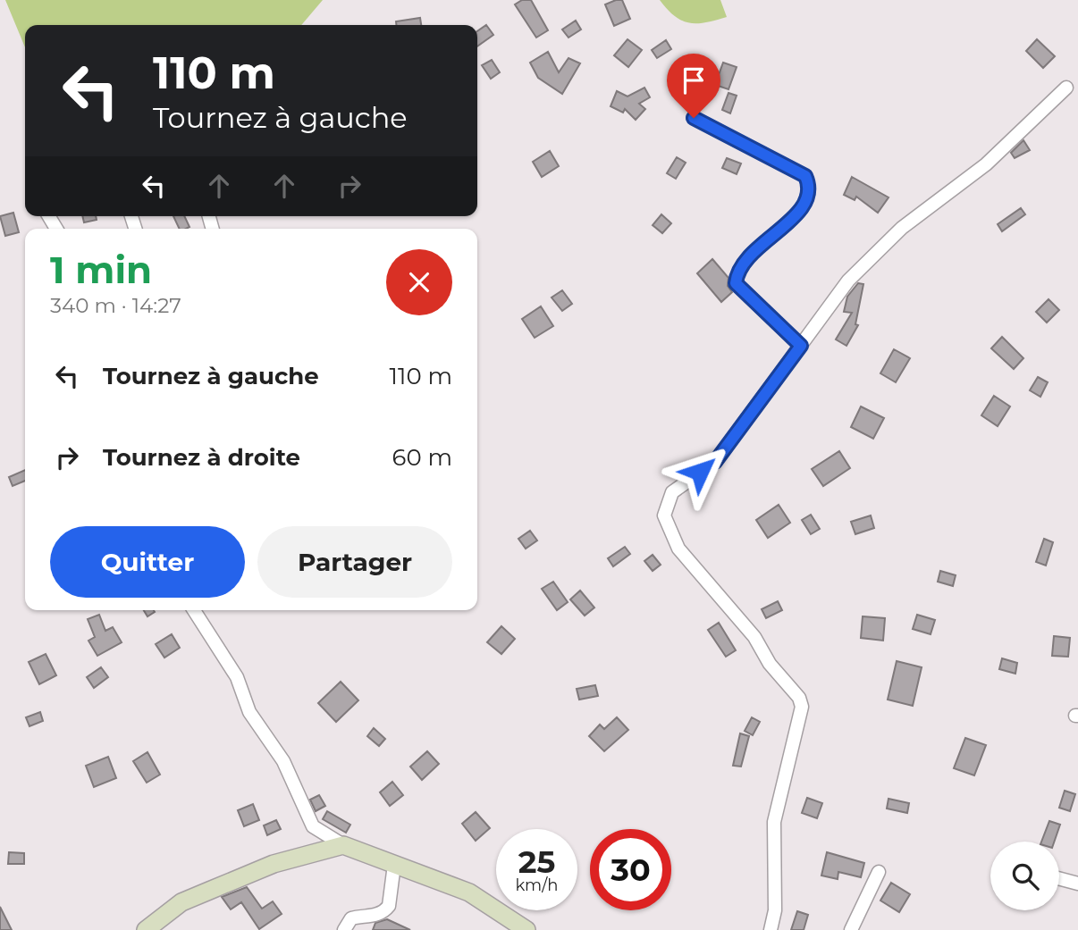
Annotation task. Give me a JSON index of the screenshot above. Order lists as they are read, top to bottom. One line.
{"page":{"turn":["110 m","Tournez à gauche"],"heading":["1 min","340 m · 14:27"],"list":[{"name":"Tournez à gauche","value":"110 m"},{"name":"Tournez à droite","value":"60 m"}],"buttons":["Quitter","Partager"],"speed":"25 km/h","limit":"30"}}
